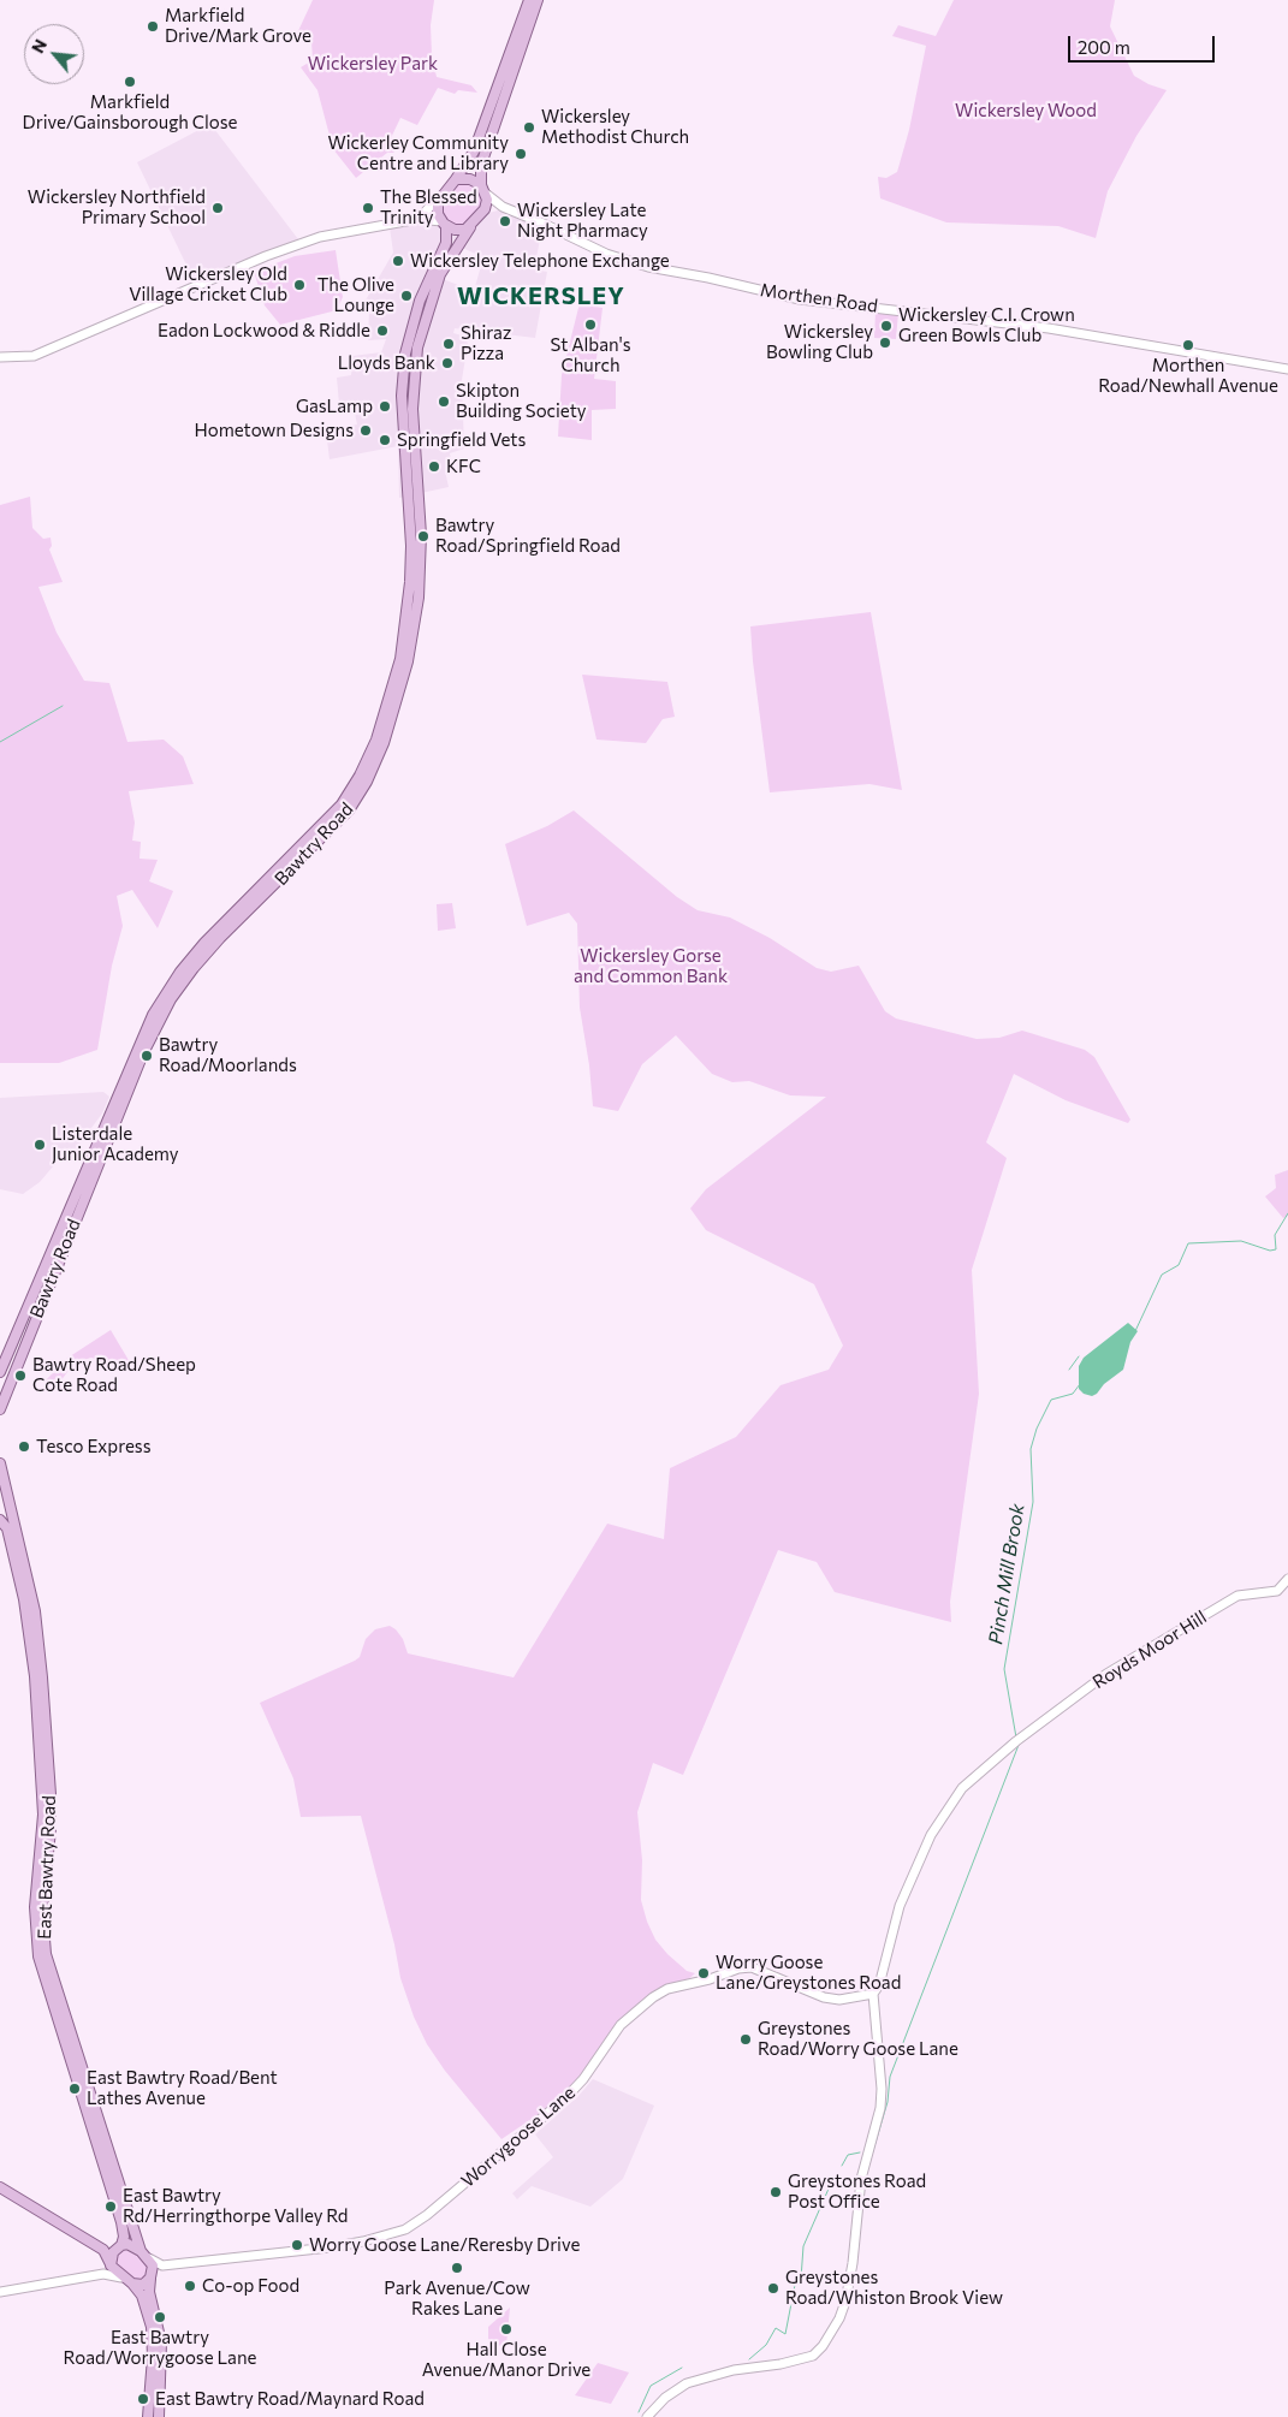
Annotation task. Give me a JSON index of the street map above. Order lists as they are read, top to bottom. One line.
{"streets":{"main road":["Morthen Road","Bawtry Road","Royds Moor Hill","East Bawtry Road","Worrygoose Lane"]},"crossings":[["Morthen Road","Bawtry Road"],["Royds Moor Hill","Worrygoose Lane"]],"districts":["WICKERSLEY"],"water":["Pinch Mill Brook"],"parks":["Wickersley Park","Wickersley Wood","Wickersley Gorse and Common Bank"],"places":["Markfield Drive/Mark Grove","Markfield Drive/Gainsborough Close","Wickersley Methodist Church","Wickerley Community Centre and Library","Wickersley Northfield Primary School","The Blessed Trinity","Wickersley Late Night Pharmacy","Wickersley Telephone Exchange","Wickersley Old Village Cricket Club","The Olive Lounge","St Alban's Church","Wickersley C.I. Crown Green Bowls Club","Eadon Lockwood & Riddle","Wickersley Bowling Club","Shiraz Pizza","Morthen Road/Newhall Avenue","Lloyds Bank","Skipton Building Society","GasLamp","Hometown Designs","Springfield Vets","KFC","Bawtry Road/Springfield Road","Bawtry Road/Moorlands","Listerdale Junior Academy","Bawtry Road/Sheep Cote Road","Tesco Express","Worry Goose Lane/Greystones Road","Greystones Road/Worry Goose Lane","East Bawtry Road/Bent Lathes Avenue","Greystones Road Post Office","East Bawtry Rd/Herringthorpe Valley Rd","Worry Goose Lane/Reresby Drive","Park Avenue/Cow Rakes Lane","Co-op Food","Greystones Road/Whiston Brook View","East Bawtry Road/Worrygoose Lane","Hall Close Avenue/Manor Drive","East Bawtry Road/Maynard Road"],"scale_bar":"200 m","north":"top left"}
